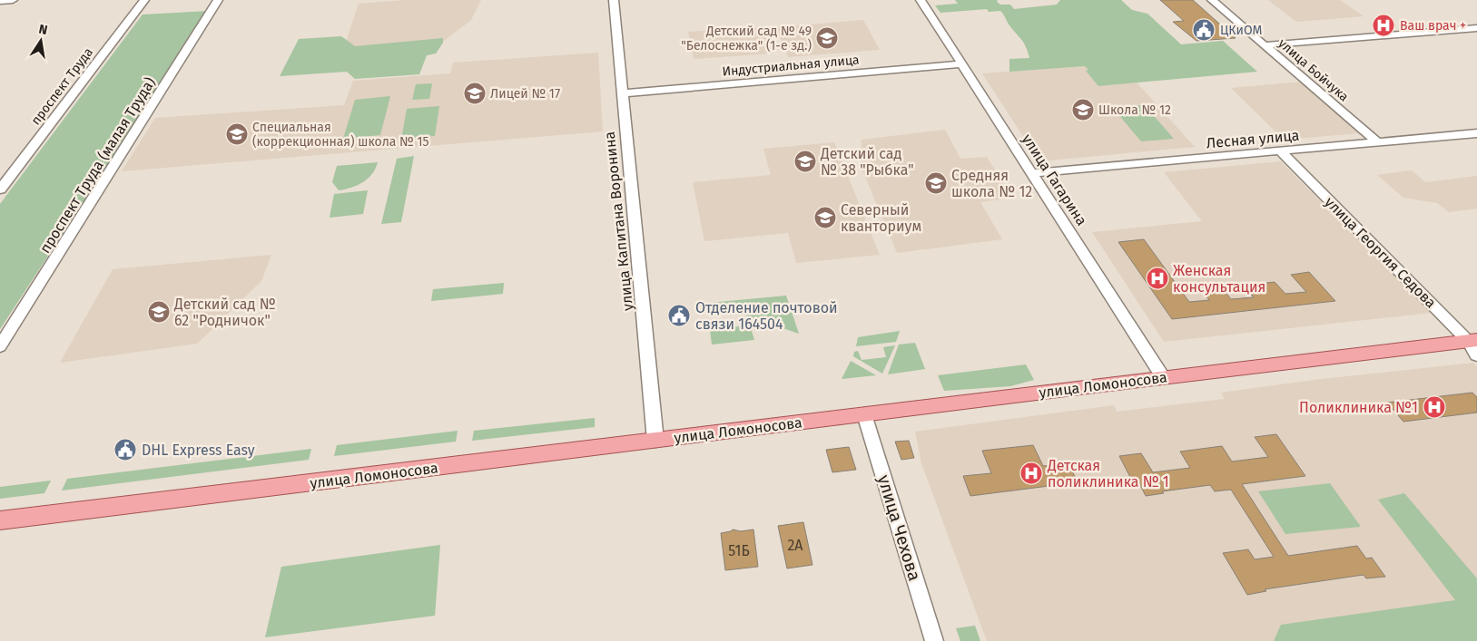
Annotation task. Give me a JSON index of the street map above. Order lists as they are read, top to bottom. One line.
{"streets":{"main road":["улица Ломоносова"],"street":["Индустриальная улица","улица Бойчука","проспект Труда","Лесная улица","проспект Труда (малая Труда)","улица Гагарина","улица Капитана Воронина","улица Георгия Седова","улица Чехова"]},"crossings":[["Индустриальная улица","улица Гагарина"],["Индустриальная улица","улица Капитана Воронина"],["улица Бойчука","Лесная улица"],["Лесная улица","улица Гагарина"],["Лесная улица","улица Георгия Седова"],["улица Гагарина","улица Ломоносова"],["улица Капитана Воронина","улица Ломоносова"],["улица Георгия Седова","улица Ломоносова"],["улица Ломоносова","улица Чехова"]],"places":{"hospital":["Ваш врач +","Женская консультация","Поликлиника №1","Детская поликлиника № 1"],"public building":["ЦКиОМ","Отделение почтовой связи 164504","DHL Express Easy"],"school or university":["Детский сад № 49 \"Белоснежка\" (1-е зд.)","Лицей № 17","Школа № 12","Специальная (коррекционная) школа № 15","Детский сад № 38 \"Рыбка\"","Средняя школа № 12","Северный кванториум","Детский сад № 62 \"Родничок\""]},"house_numbers":["2А","51Б"],"north":"top"}
